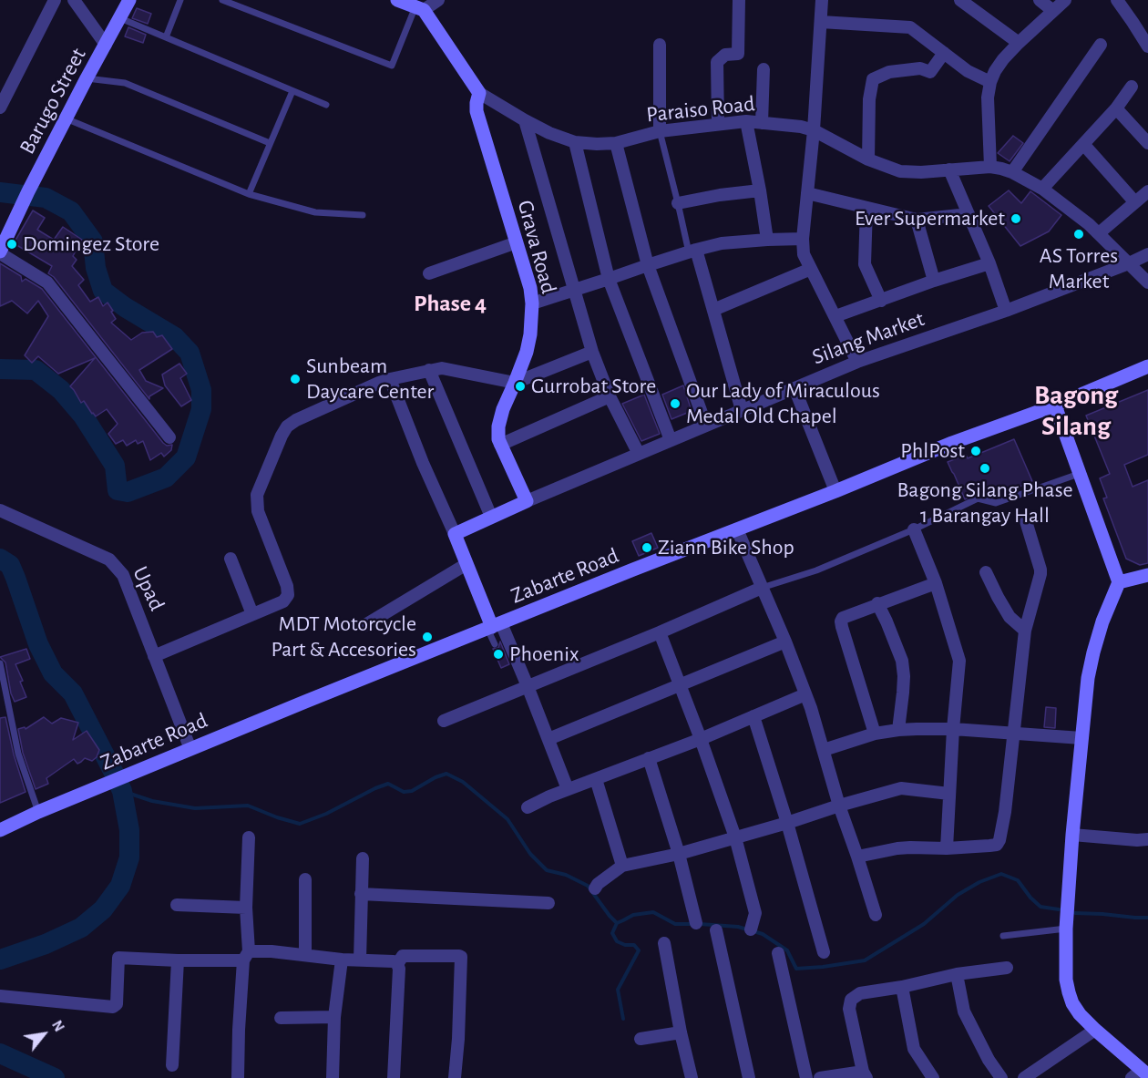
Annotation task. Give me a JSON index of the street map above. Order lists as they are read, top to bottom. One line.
{"streets":{"main road":["Barugo Street","Paraiso Road","Grava Road","Silang Market","Zabarte Road"],"street":["Upad"]},"crossings":[["Paraiso Road","Grava Road"],["Paraiso Road","Silang Market"],["Grava Road","Silang Market"],["Zabarte Road","Upad"]],"districts":["Phase 4","Bagong Silang"],"places":["Ever Supermarket","AS Torres Market","Domingez Store","Sunbeam Daycare Center","Gurrobat Store","Our Lady of Miraculous Medal Old Chapel","PhlPost","Bagong Silang Phase 1 Barangay Hall","Ziann Bike Shop","MDT Motorcycle Part & Accesories","Phoenix"],"north":"top right"}
